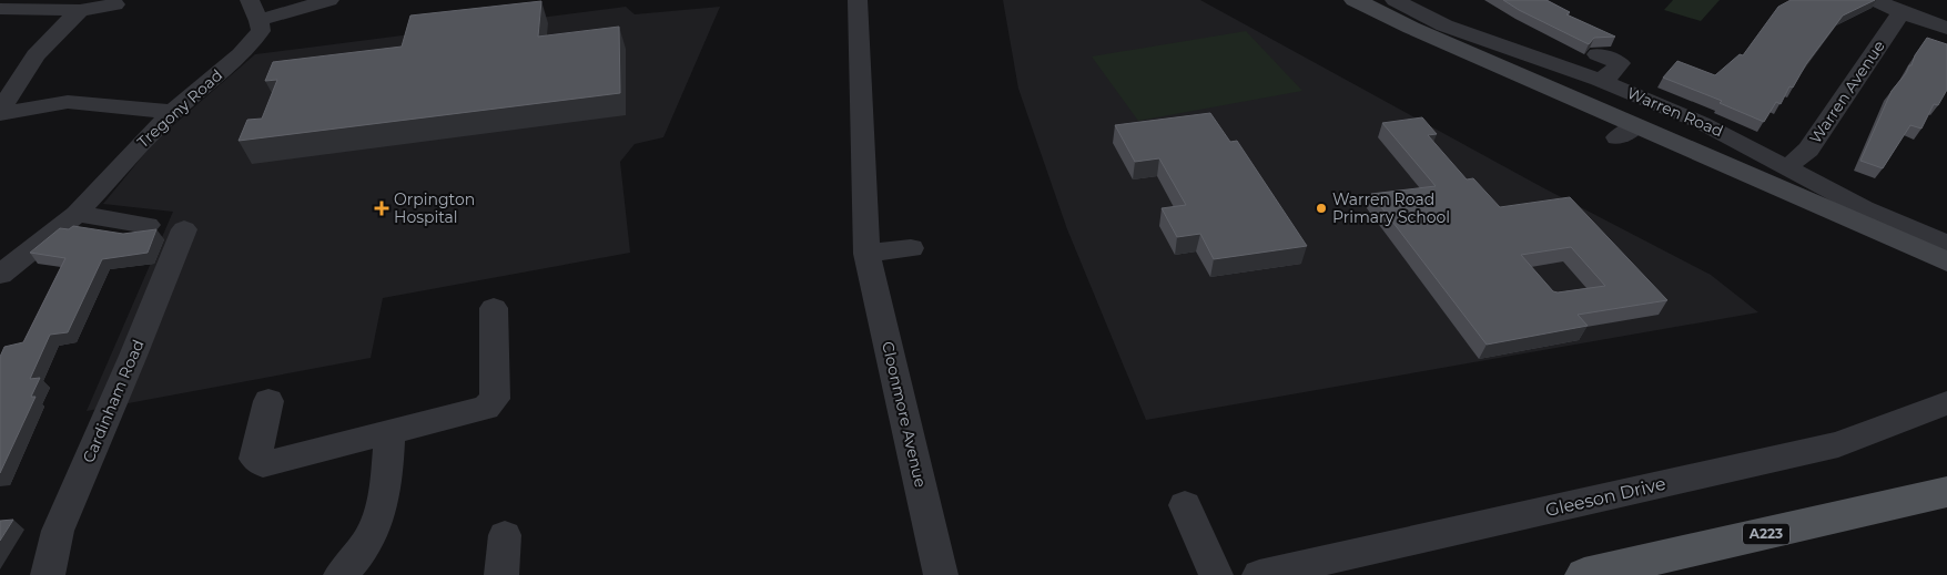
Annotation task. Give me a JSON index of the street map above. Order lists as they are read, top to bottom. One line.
{"streets":{"main road":["A223"],"street":["Warren Avenue","Tregony Road","Warren Road","Cardinham Road","Cloonmore Avenue","Gleeson Drive"]},"crossings":[["Warren Avenue","Warren Road"]],"places":{"health":["Orpington Hospital"],"other":["Warren Road Primary School"]}}
